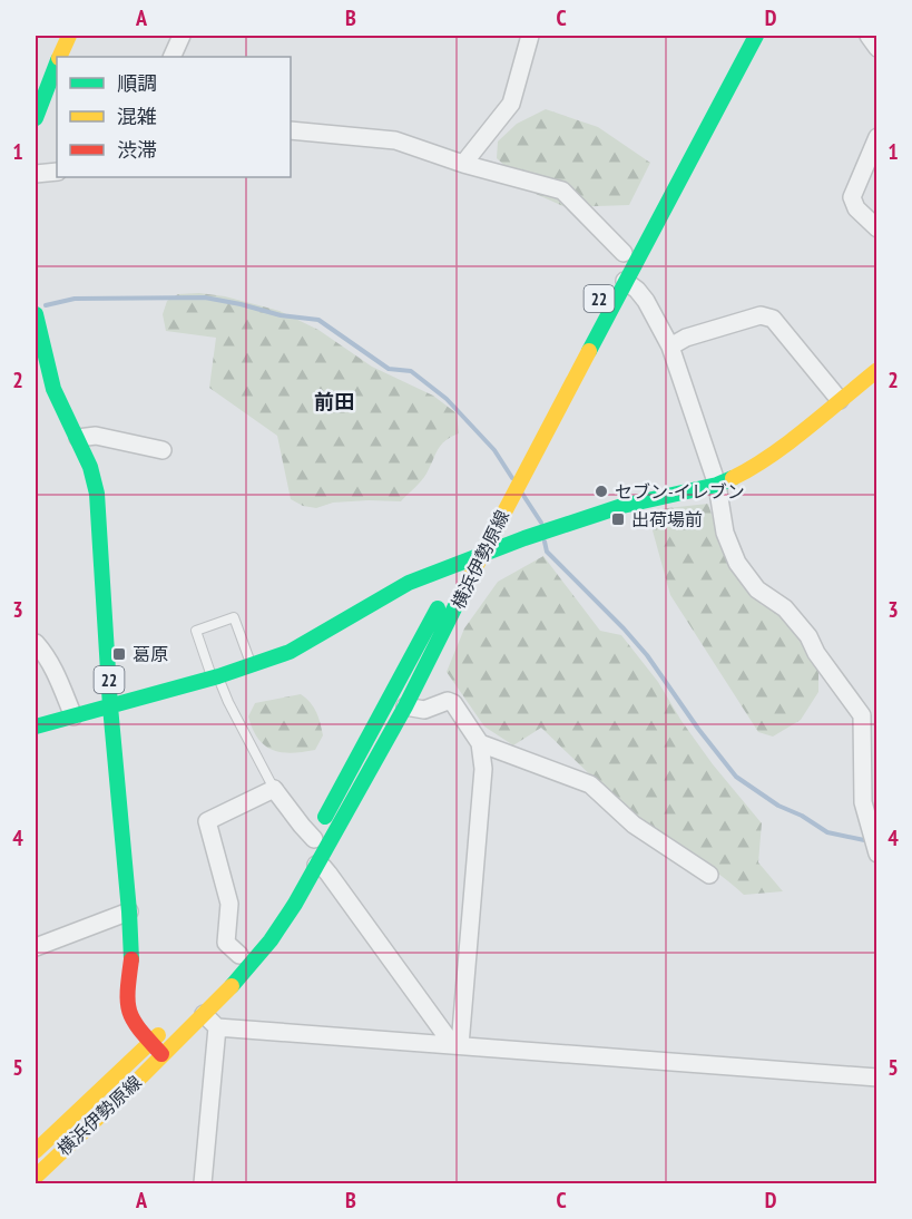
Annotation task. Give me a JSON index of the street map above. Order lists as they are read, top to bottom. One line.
{"streets":{"main road":["22","横浜伊勢原線"]},"crossings":[["22","横浜伊勢原線"]],"districts":["前田"],"places":{"other":["セブン-イレブン"],"transit":["出荷場前","葛原"]},"legend":["順調","混雑","渋滞"],"grid":{"columns":["A","B","C","D"],"rows":["1","2","3","4","5"]}}
